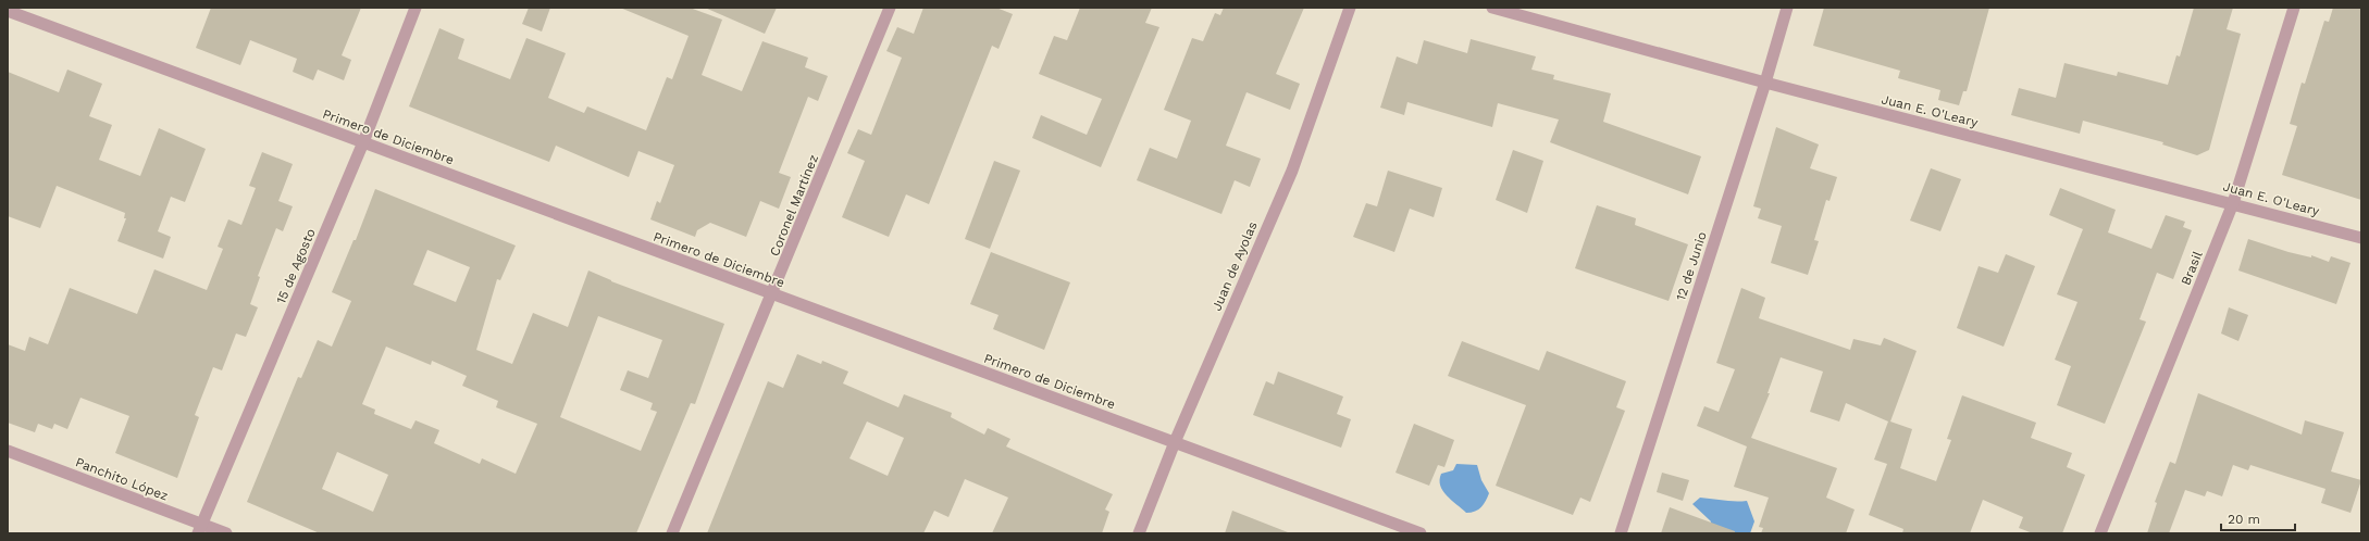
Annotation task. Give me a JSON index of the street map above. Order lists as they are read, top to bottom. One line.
{"streets":{"street":["Juan E. O'Leary","Primero de Diciembre","Coronel Martínez","15 de Agosto","Juan de Ayolas","12 de Junio","Brasil","Panchito López"]},"crossings":[["Juan E. O'Leary","12 de Junio"],["Juan E. O'Leary","Brasil"],["Primero de Diciembre","Coronel Martínez"],["Primero de Diciembre","15 de Agosto"],["Primero de Diciembre","Juan de Ayolas"],["15 de Agosto","Panchito López"]],"scale_bar":"20 m"}
